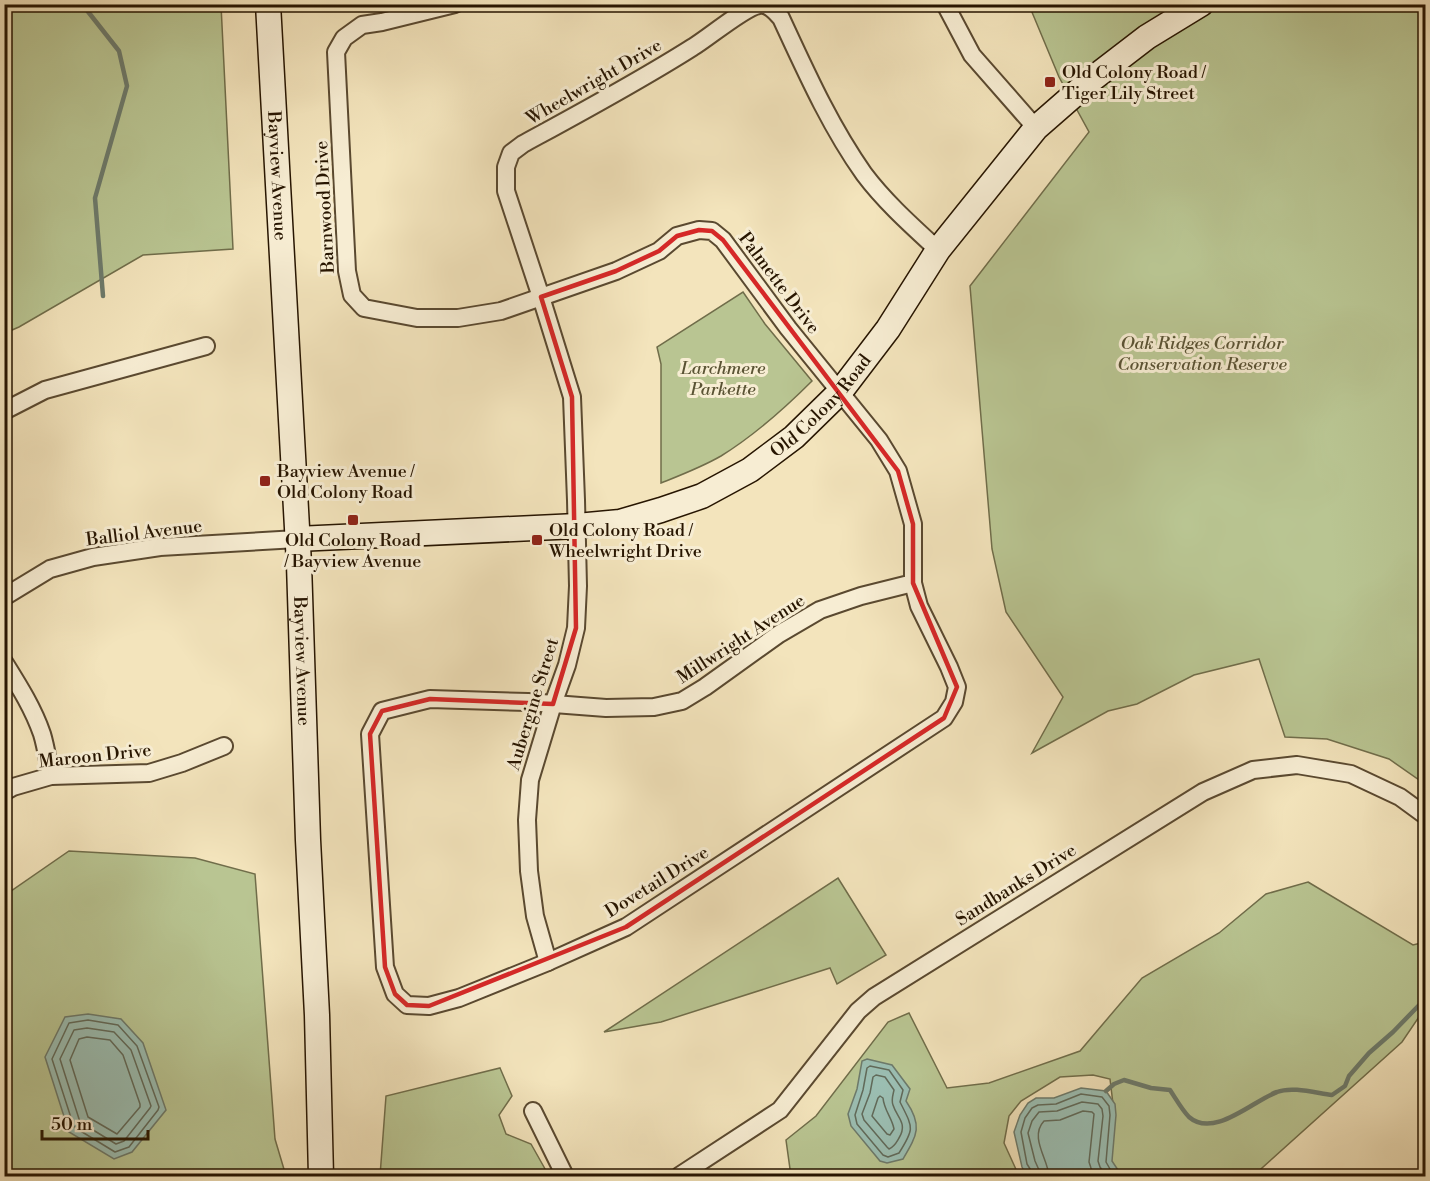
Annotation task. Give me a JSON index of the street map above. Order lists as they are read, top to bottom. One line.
{"streets":{"main road":["Bayview Avenue","Old Colony Road"],"street":["Wheelwright Drive","Barnwood Drive","Palmette Drive","Balliol Avenue","Millwright Avenue","Aubergine Street","Maroon Drive","Dovetail Drive","Sandbanks Drive"]},"crossings":[["Wheelwright Drive","Barnwood Drive"],["Wheelwright Drive","Palmette Drive"],["Wheelwright Drive","Old Colony Road"],["Wheelwright Drive","Aubergine Street"],["Bayview Avenue","Old Colony Road"],["Bayview Avenue","Balliol Avenue"],["Barnwood Drive","Palmette Drive"],["Palmette Drive","Old Colony Road"],["Palmette Drive","Dovetail Drive"],["Old Colony Road","Balliol Avenue"],["Old Colony Road","Aubergine Street"],["Old Colony Road","Dovetail Drive"],["Millwright Avenue","Aubergine Street"],["Millwright Avenue","Dovetail Drive"],["Aubergine Street","Dovetail Drive"]],"parks":["Oak Ridges Corridor Conservation Reserve","Larchmere Parkette"],"places":{"transit":["Old Colony Road / Tiger Lily Street","Bayview Avenue / Old Colony Road","Old Colony Road / Bayview Avenue","Old Colony Road / Wheelwright Drive"]},"scale_bar":"50 m"}
